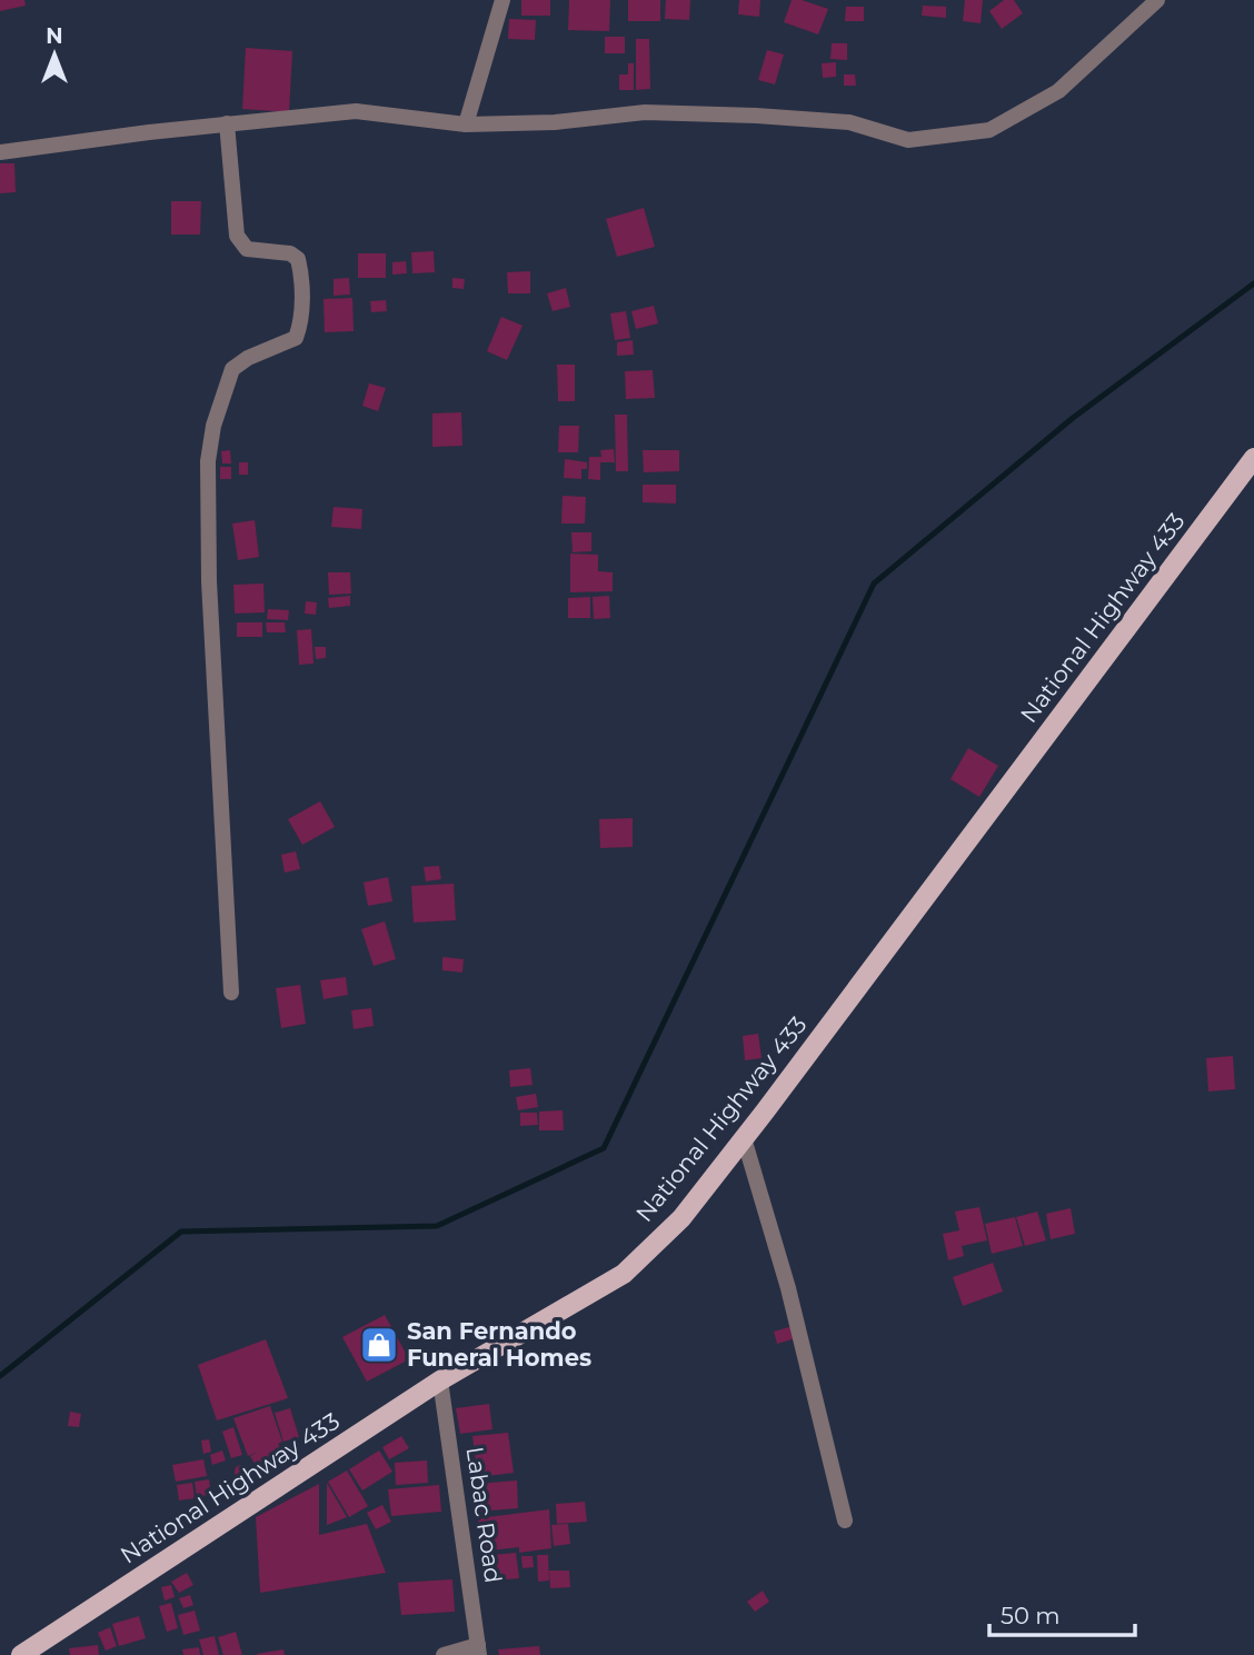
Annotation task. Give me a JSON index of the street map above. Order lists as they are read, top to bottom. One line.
{"streets":{"main road":["National Highway 433"],"street":["Labac Road"]},"crossings":[["National Highway 433","Labac Road"]],"places":{"shop":["San Fernando Funeral Homes"]},"scale_bar":"50 m","north":"top"}
